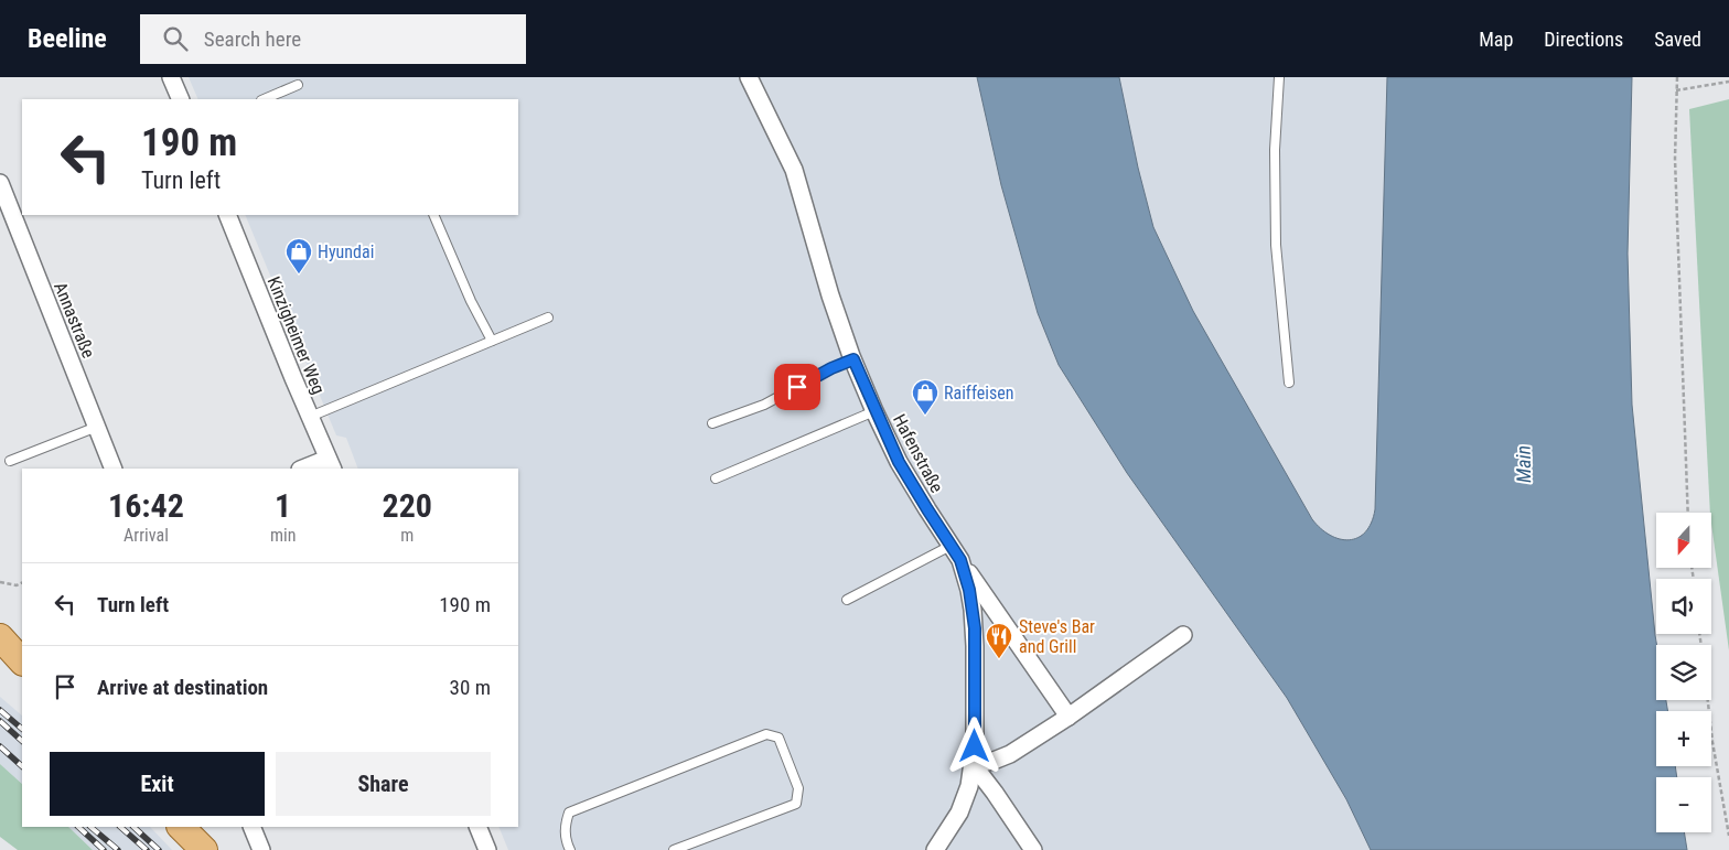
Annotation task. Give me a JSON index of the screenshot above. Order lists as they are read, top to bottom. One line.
{"streets":{"street":["Annastraße","Kinzigheimer Weg","Hafenstraße"]},"water":["Main"],"places":{"shop":["Hyundai","Raiffeisen"],"restaurant":["Steve's Bar and Grill"]},"north":"bottom","page":{"header":"Beeline","search":"Search here","nav":["Map","Directions","Saved"],"turn":["190 m","Turn left"],"eta":["16:42","Arrival","1","min","220","m"],"map_buttons":["+","−"],"list":[{"name":"Turn left","value":"190 m"},{"name":"Arrive at destination","value":"30 m"}],"buttons":["Exit","Share"]}}
